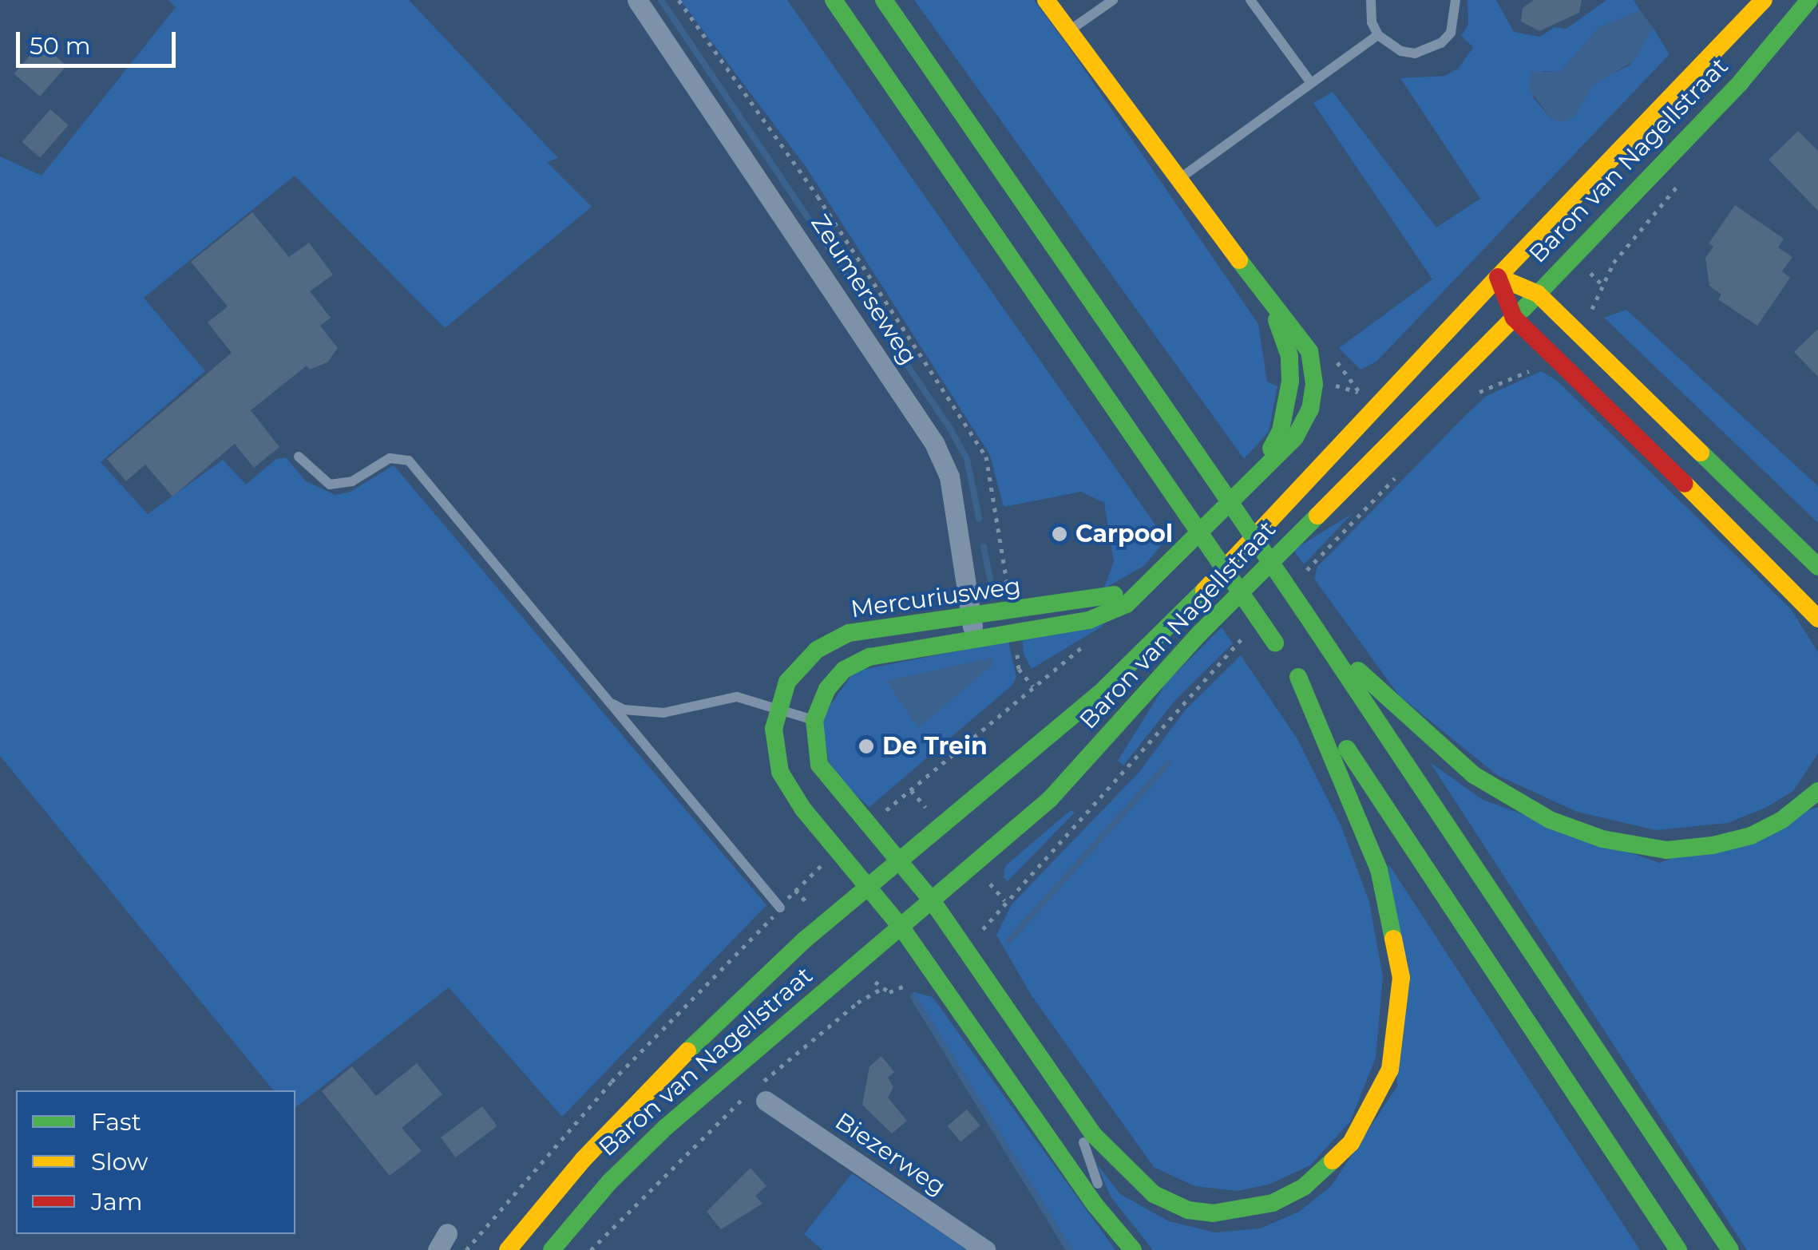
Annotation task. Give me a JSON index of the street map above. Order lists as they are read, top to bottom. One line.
{"streets":{"main road":["Baron van Nagellstraat","Mercuriusweg"],"street":["Zeumerseweg","Biezerweg"]},"crossings":[["Baron van Nagellstraat","Mercuriusweg"],["Zeumerseweg","Mercuriusweg"]],"places":["Carpool","De Trein"],"legend":["Fast","Slow","Jam"],"scale_bar":"50 m"}
